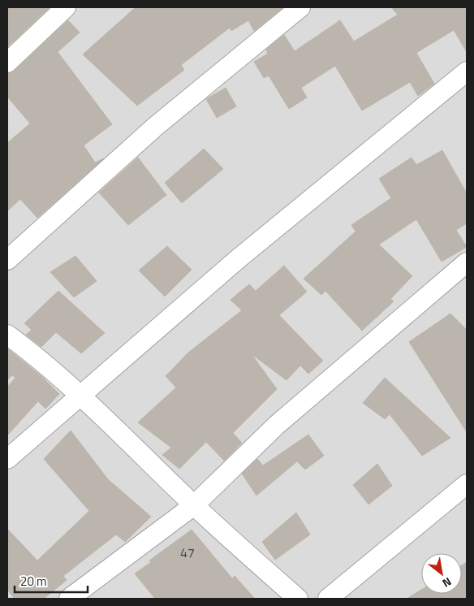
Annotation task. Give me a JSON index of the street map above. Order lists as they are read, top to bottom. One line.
{"house_numbers":["47"],"scale_bar":"20 m","north":"bottom right"}
